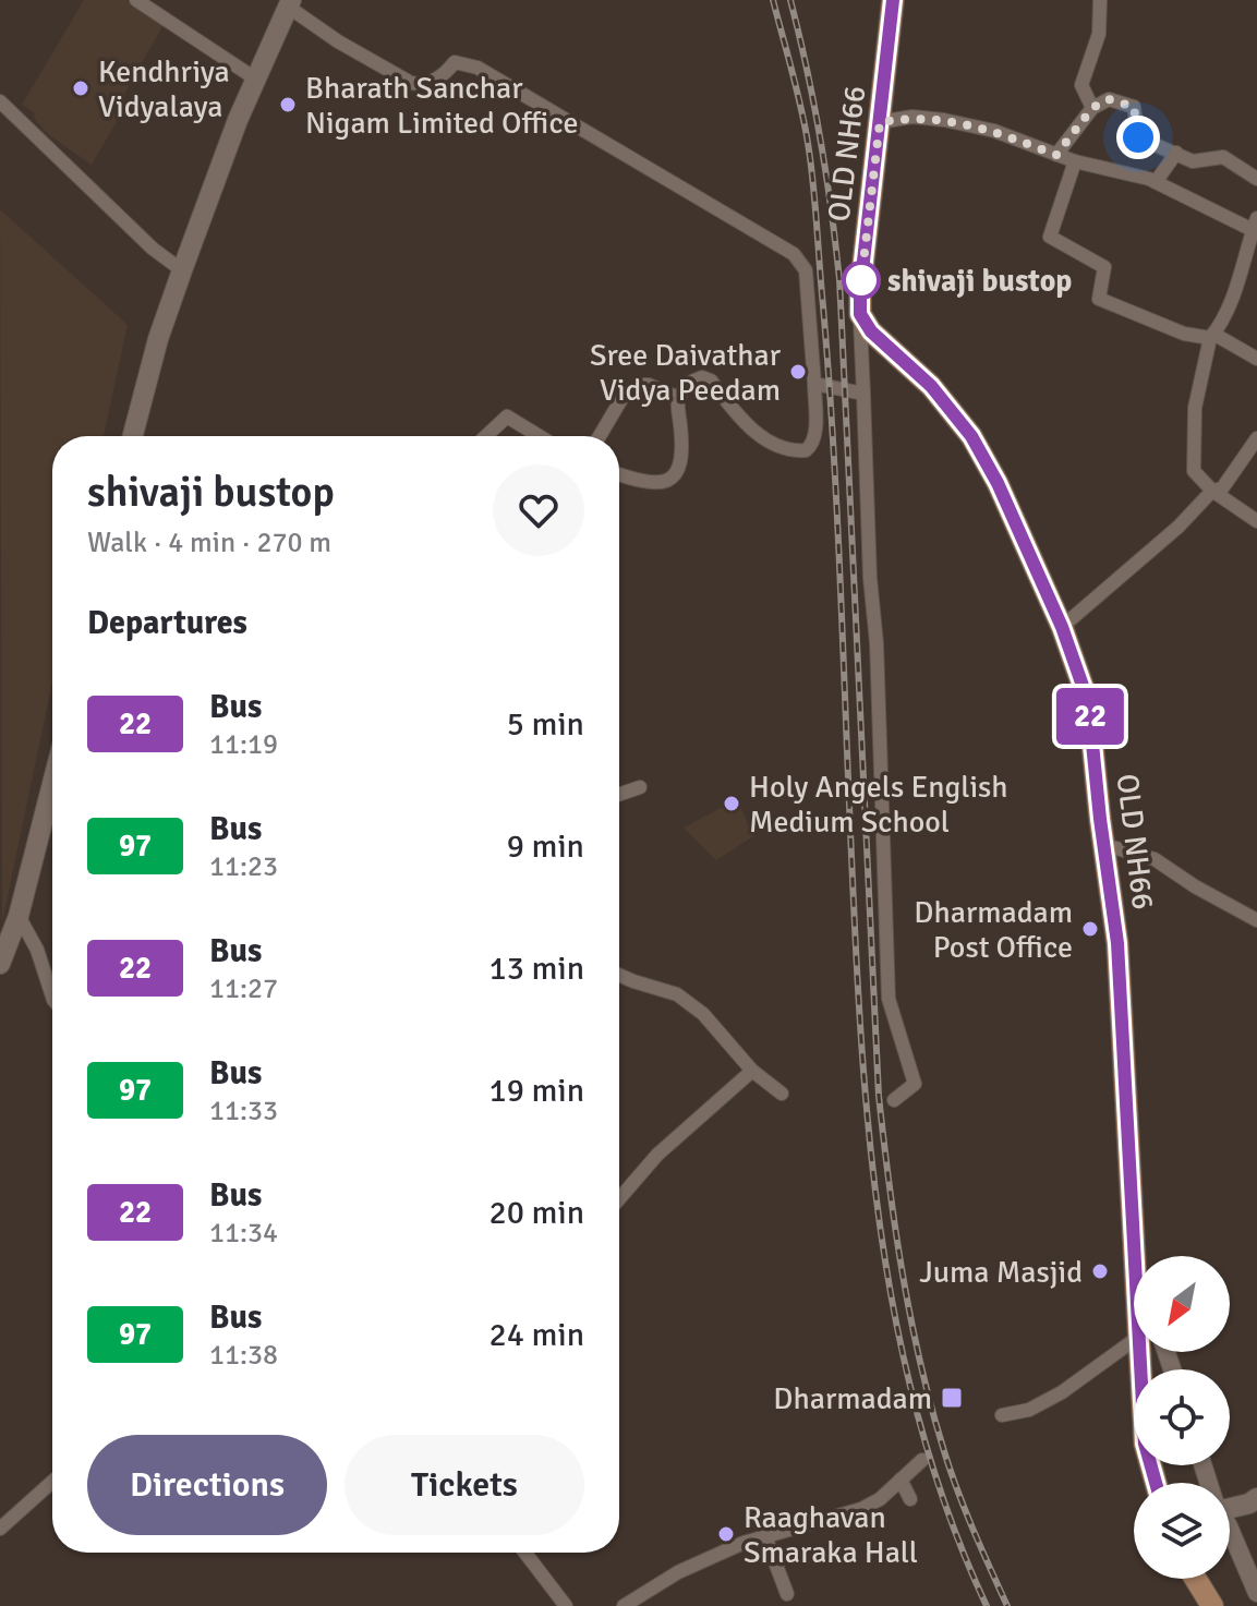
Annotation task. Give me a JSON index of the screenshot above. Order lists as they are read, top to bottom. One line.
{"streets":{"main road":["OLD NH66"]},"places":{"other":["Kendhriya Vidyalaya","Bharath Sanchar Nigam Limited Office","shivaji bustop","Sree Daivathar Vidya Peedam","Holy Angels English Medium School","Dharmadam Post Office","Juma Masjid","Raaghavan Smaraka Hall"],"transit":["Dharmadam"]},"lines":["bus line 22"],"north":"bottom left","page":{"on_map":"22","heading":[["shivaji bustop","Walk · 4 min · 270 m"],"Departures"],"list":[{"mark":"22","name":"Bus","note":"11:19","value":"5 min"},{"mark":"97","name":"Bus","note":"11:23","value":"9 min"},{"mark":"22","name":"Bus","note":"11:27","value":"13 min"},{"mark":"97","name":"Bus","note":"11:33","value":"19 min"},{"mark":"22","name":"Bus","note":"11:34","value":"20 min"},{"mark":"97","name":"Bus","note":"11:38","value":"24 min"}],"buttons":["Directions","Tickets"]}}
